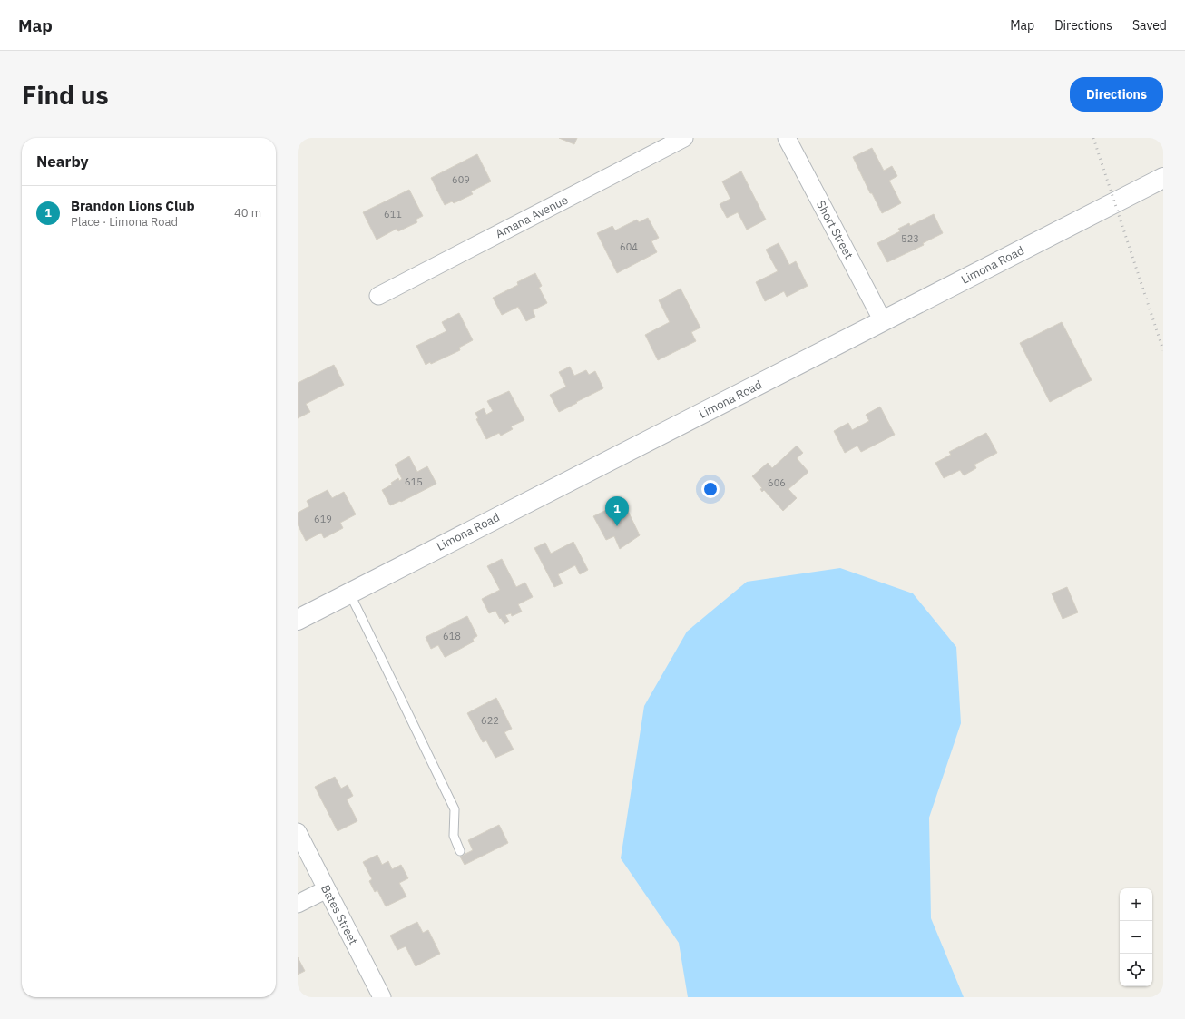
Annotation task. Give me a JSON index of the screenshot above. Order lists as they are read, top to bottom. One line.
{"streets":{"street":["Amana Avenue","Short Street","Limona Road","Bates Street"]},"crossings":[["Short Street","Limona Road"]],"house_numbers":["609","611","523","604","615","606","619","618","622"],"page":{"header":"Map","nav":["Map","Directions","Saved"],"buttons":"Directions","title":"Find us","heading":"Nearby","list":[{"mark":"1","name":"Brandon Lions Club","note":"Place · Limona Road","value":"40 m"}],"pins":"1","map_buttons":["+","−"]}}
